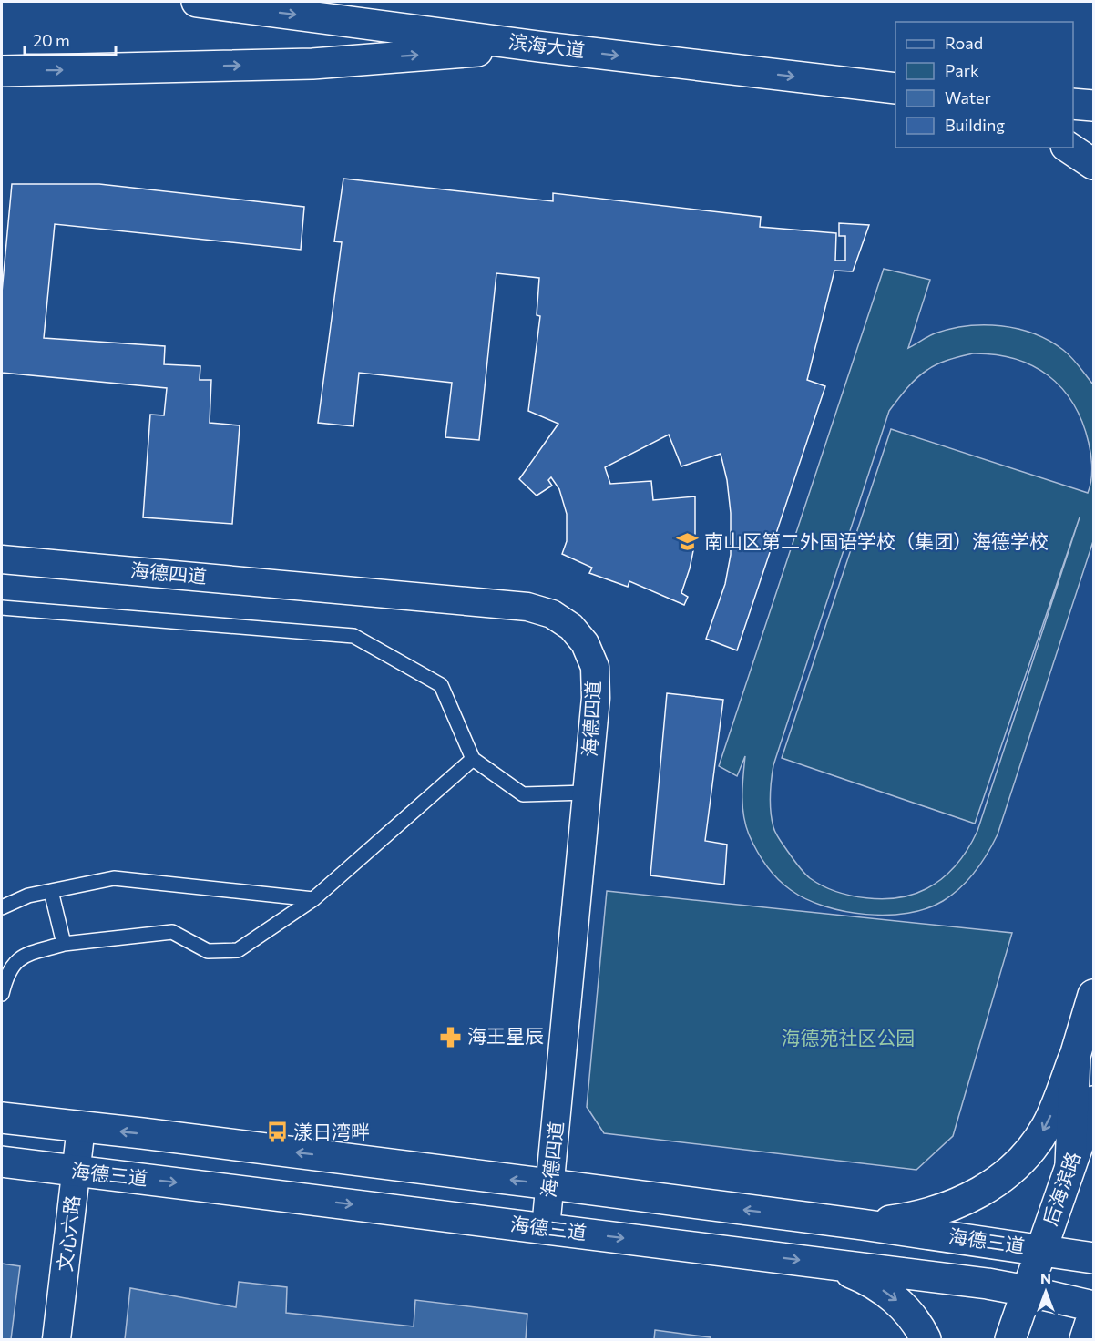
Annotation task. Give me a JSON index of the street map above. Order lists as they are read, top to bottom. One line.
{"streets":{"main road":["滨海大道","海德三道","后海滨路"],"street":["海德四道","文心六路"]},"crossings":[["海德四道","海德三道"],["海德三道","后海滨路"],["海德三道","文心六路"]],"parks":["海德苑社区公园"],"places":{"school or university":["南山区第二外国语学校（集团）海德学校"],"pharmacy":["海王星辰"],"bus stop":["漾日湾畔"]},"legend":["Road","Park","Water","Building"],"scale_bar":"20 m","north":"top"}
